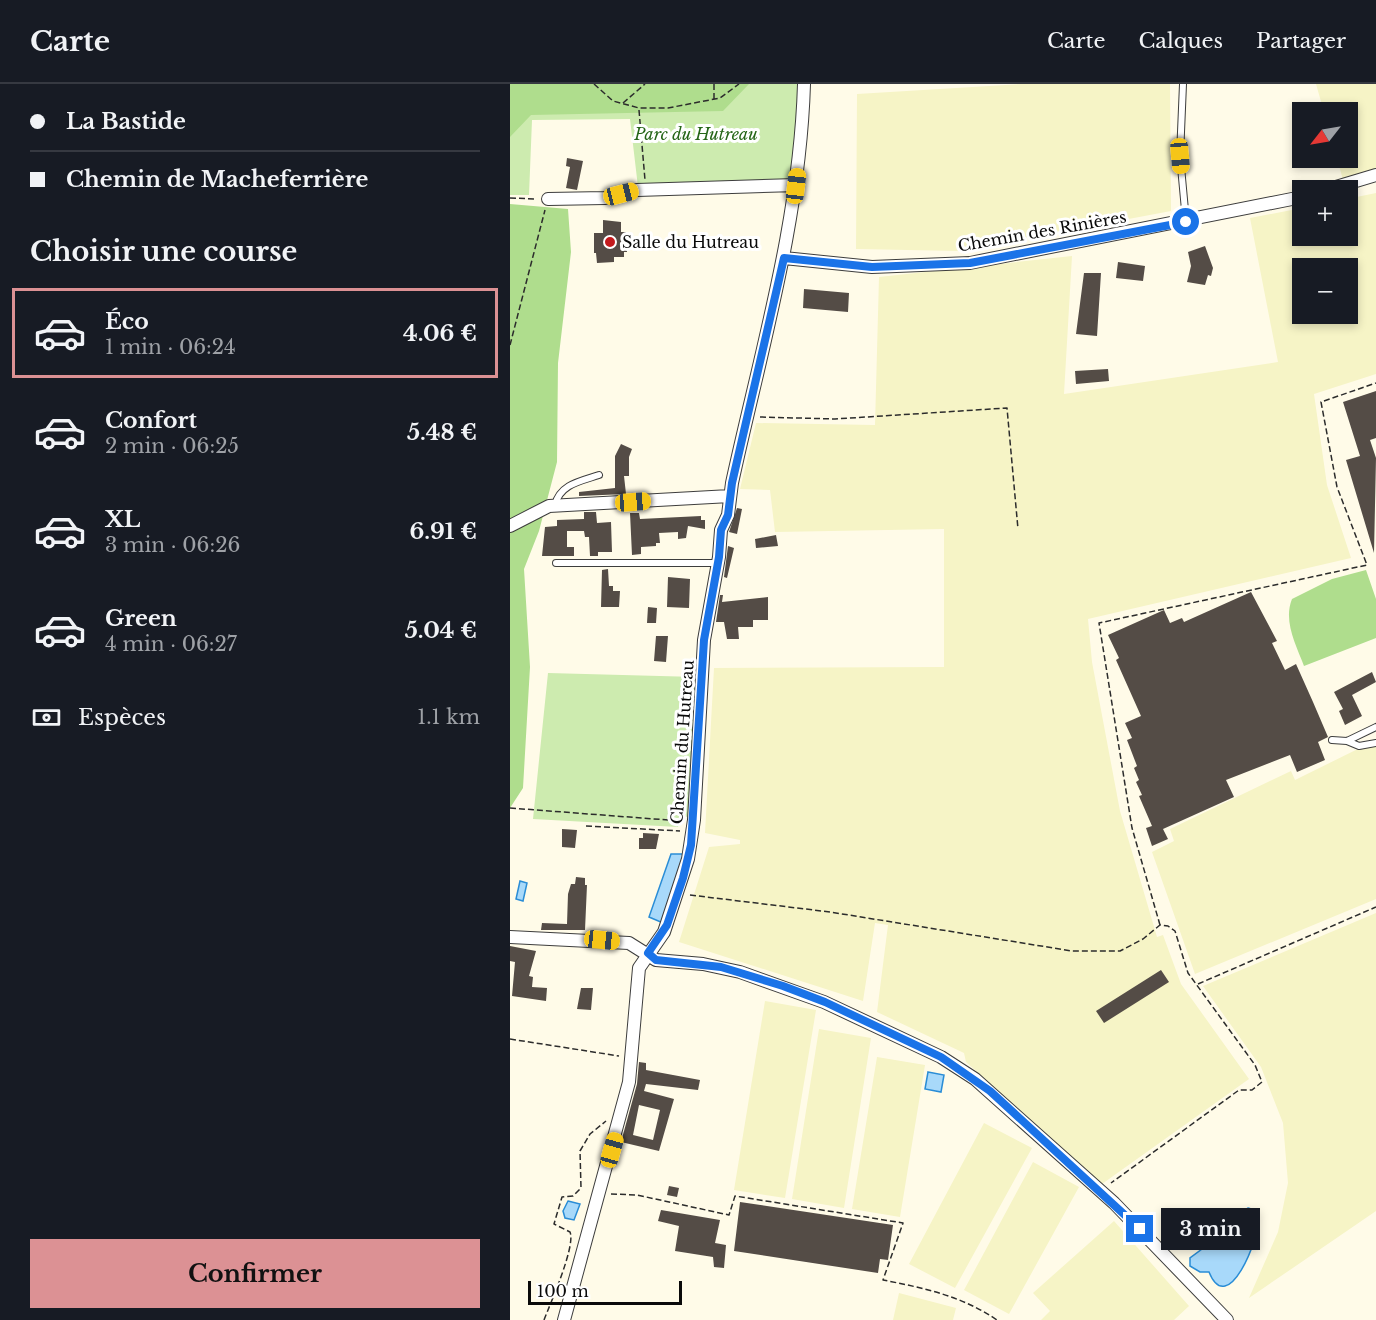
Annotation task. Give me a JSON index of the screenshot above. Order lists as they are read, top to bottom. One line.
{"streets":{"street":["Chemin des Rinières","Chemin du Hutreau"]},"crossings":[["Chemin des Rinières","Chemin du Hutreau"]],"parks":["Parc du Hutreau"],"places":["Salle du Hutreau"],"scale_bar":"100 m","north":"bottom left","page":{"header":"Carte","nav":["Carte","Calques","Partager"],"banner":["La Bastide","Chemin de Macheferrière"],"map_buttons":["+","−"],"heading":"Choisir une course","list":[{"name":"Éco","note":"1 min · 06:24","value":"4.06 €"},{"name":"Confort","note":"2 min · 06:25","value":"5.48 €"},{"name":"XL","note":"3 min · 06:26","value":"6.91 €"},{"name":"Green","note":"4 min · 06:27","value":"5.04 €"}],"pay":["Espèces","1.1 km"],"bubble":"3 min","buttons":"Confirmer","scale":"100 m"}}
